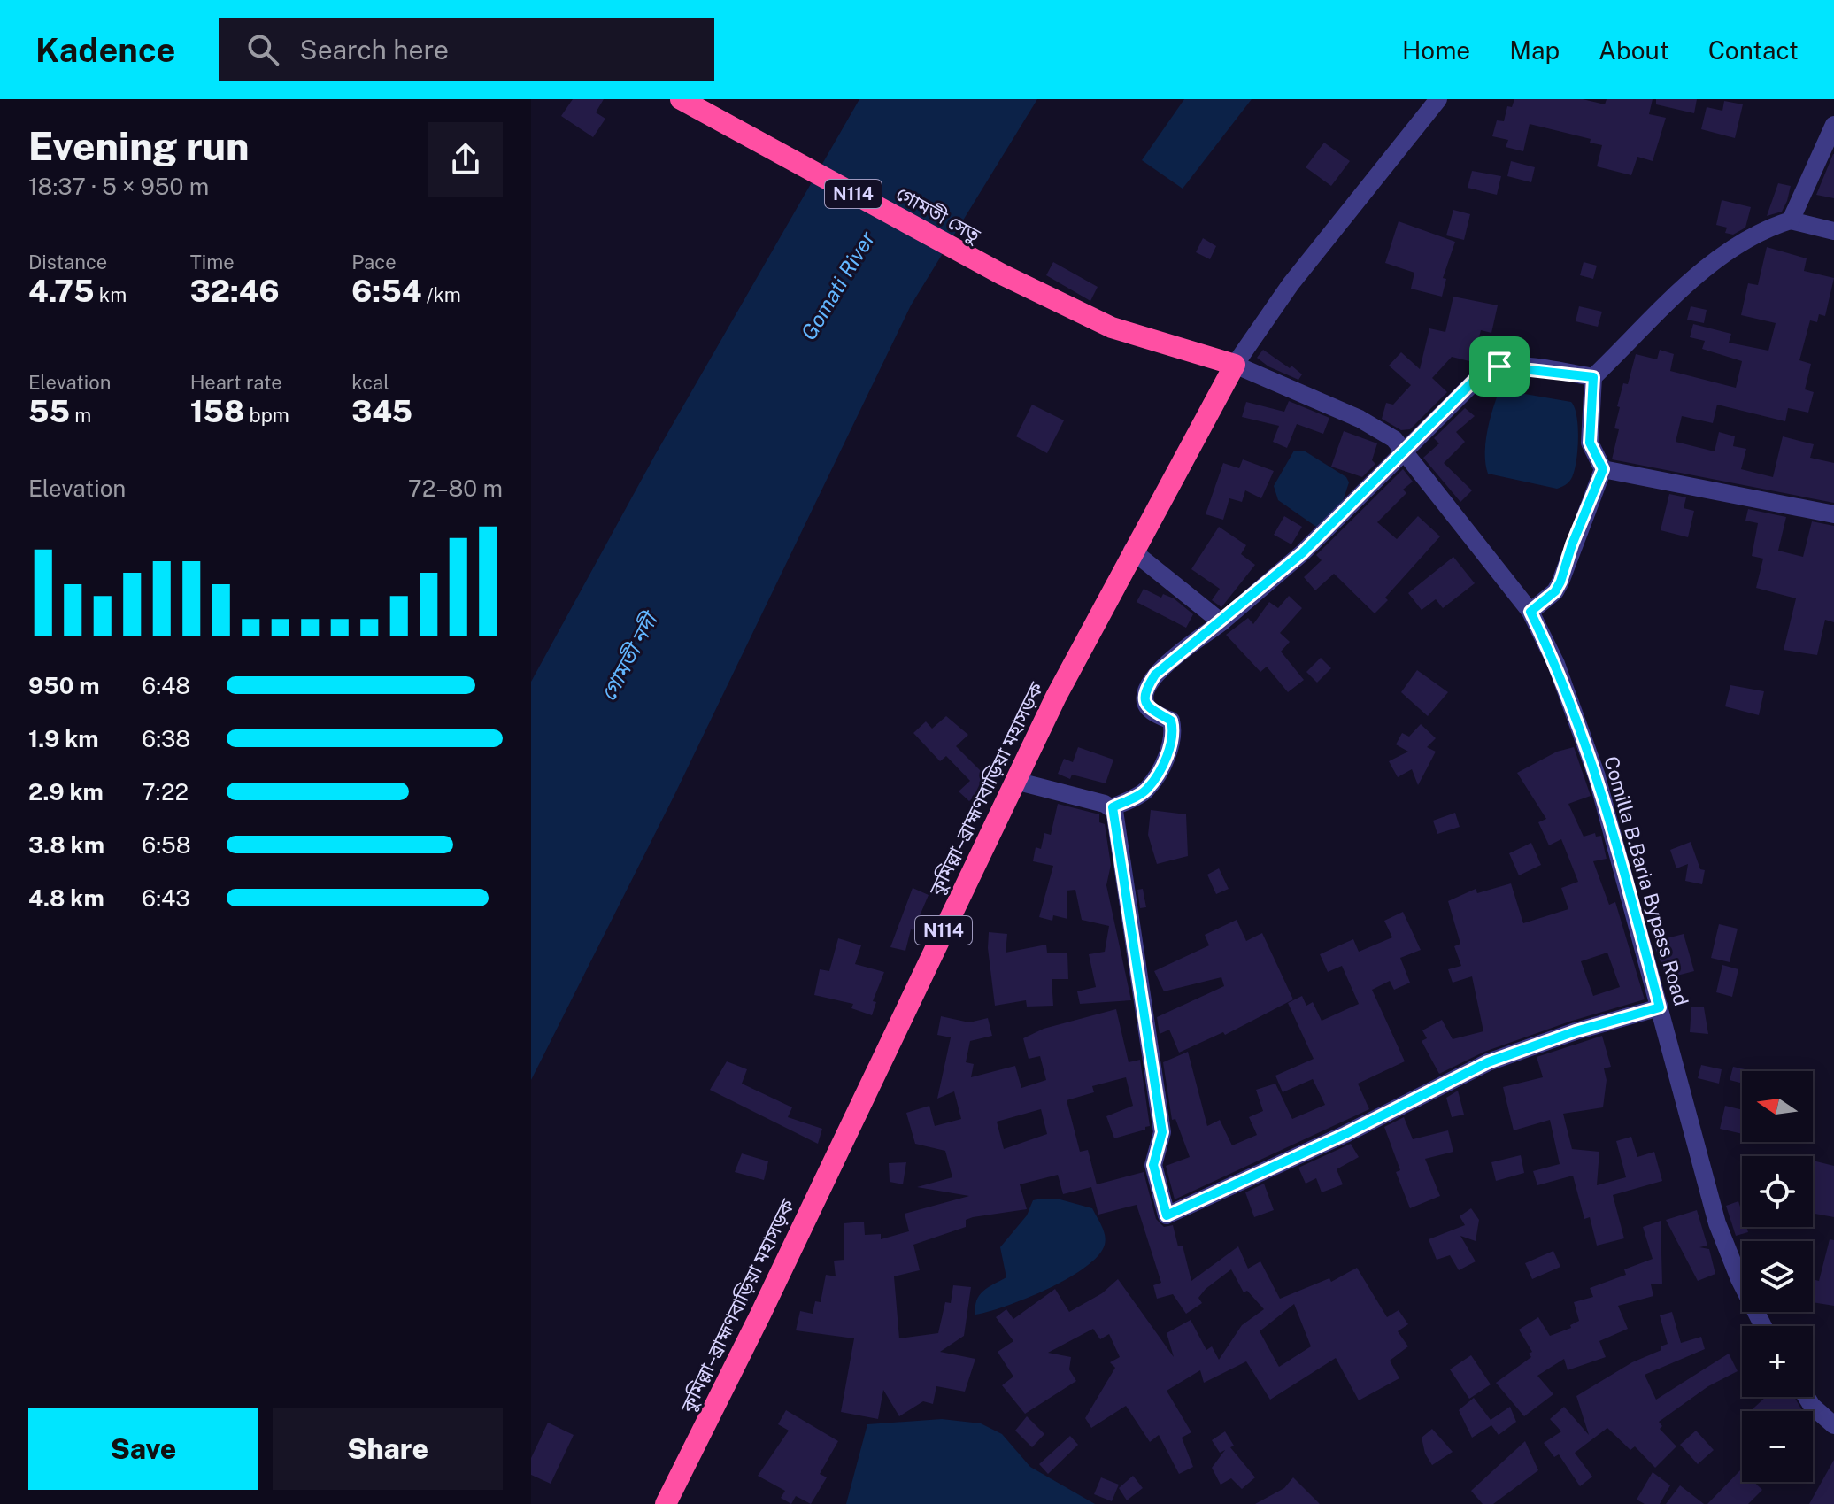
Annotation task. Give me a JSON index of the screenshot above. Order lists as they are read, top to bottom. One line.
{"streets":{"highway":["N114","গোমতী সেতু","কুমিল্লা–ব্রাহ্মণবাড়িয়া মহাসড়ক"],"street":["Comilla B.Baria Bypass Road"]},"crossings":[["গোমতী সেতু","কুমিল্লা–ব্রাহ্মণবাড়িয়া মহাসড়ক"],["গোমতী সেতু","Comilla B.Baria Bypass Road"],["কুমিল্লা–ব্রাহ্মণবাড়িয়া মহাসড়ক","Comilla B.Baria Bypass Road"]],"water":["Gomati River","গোমতী নদী"],"north":"left","page":{"header":"Kadence","search":"Search here","nav":["Home","Map","About","Contact"],"heading":["Evening run","18:37 · 5 × 950 m"],"stats":[["Distance","4.75 km"],["Time","32:46"],["Pace","6:54 /km"],["Elevation","55 m"],["Heart rate","158 bpm"],["kcal","345"]],"chart":["Elevation","72–80 m"],"list":[{"name":"950 m","note":"6:48"},{"name":"1.9 km","note":"6:38"},{"name":"2.9 km","note":"7:22"},{"name":"3.8 km","note":"6:58"},{"name":"4.8 km","note":"6:43"}],"map_buttons":["+","−"],"buttons":["Save","Share"]}}
